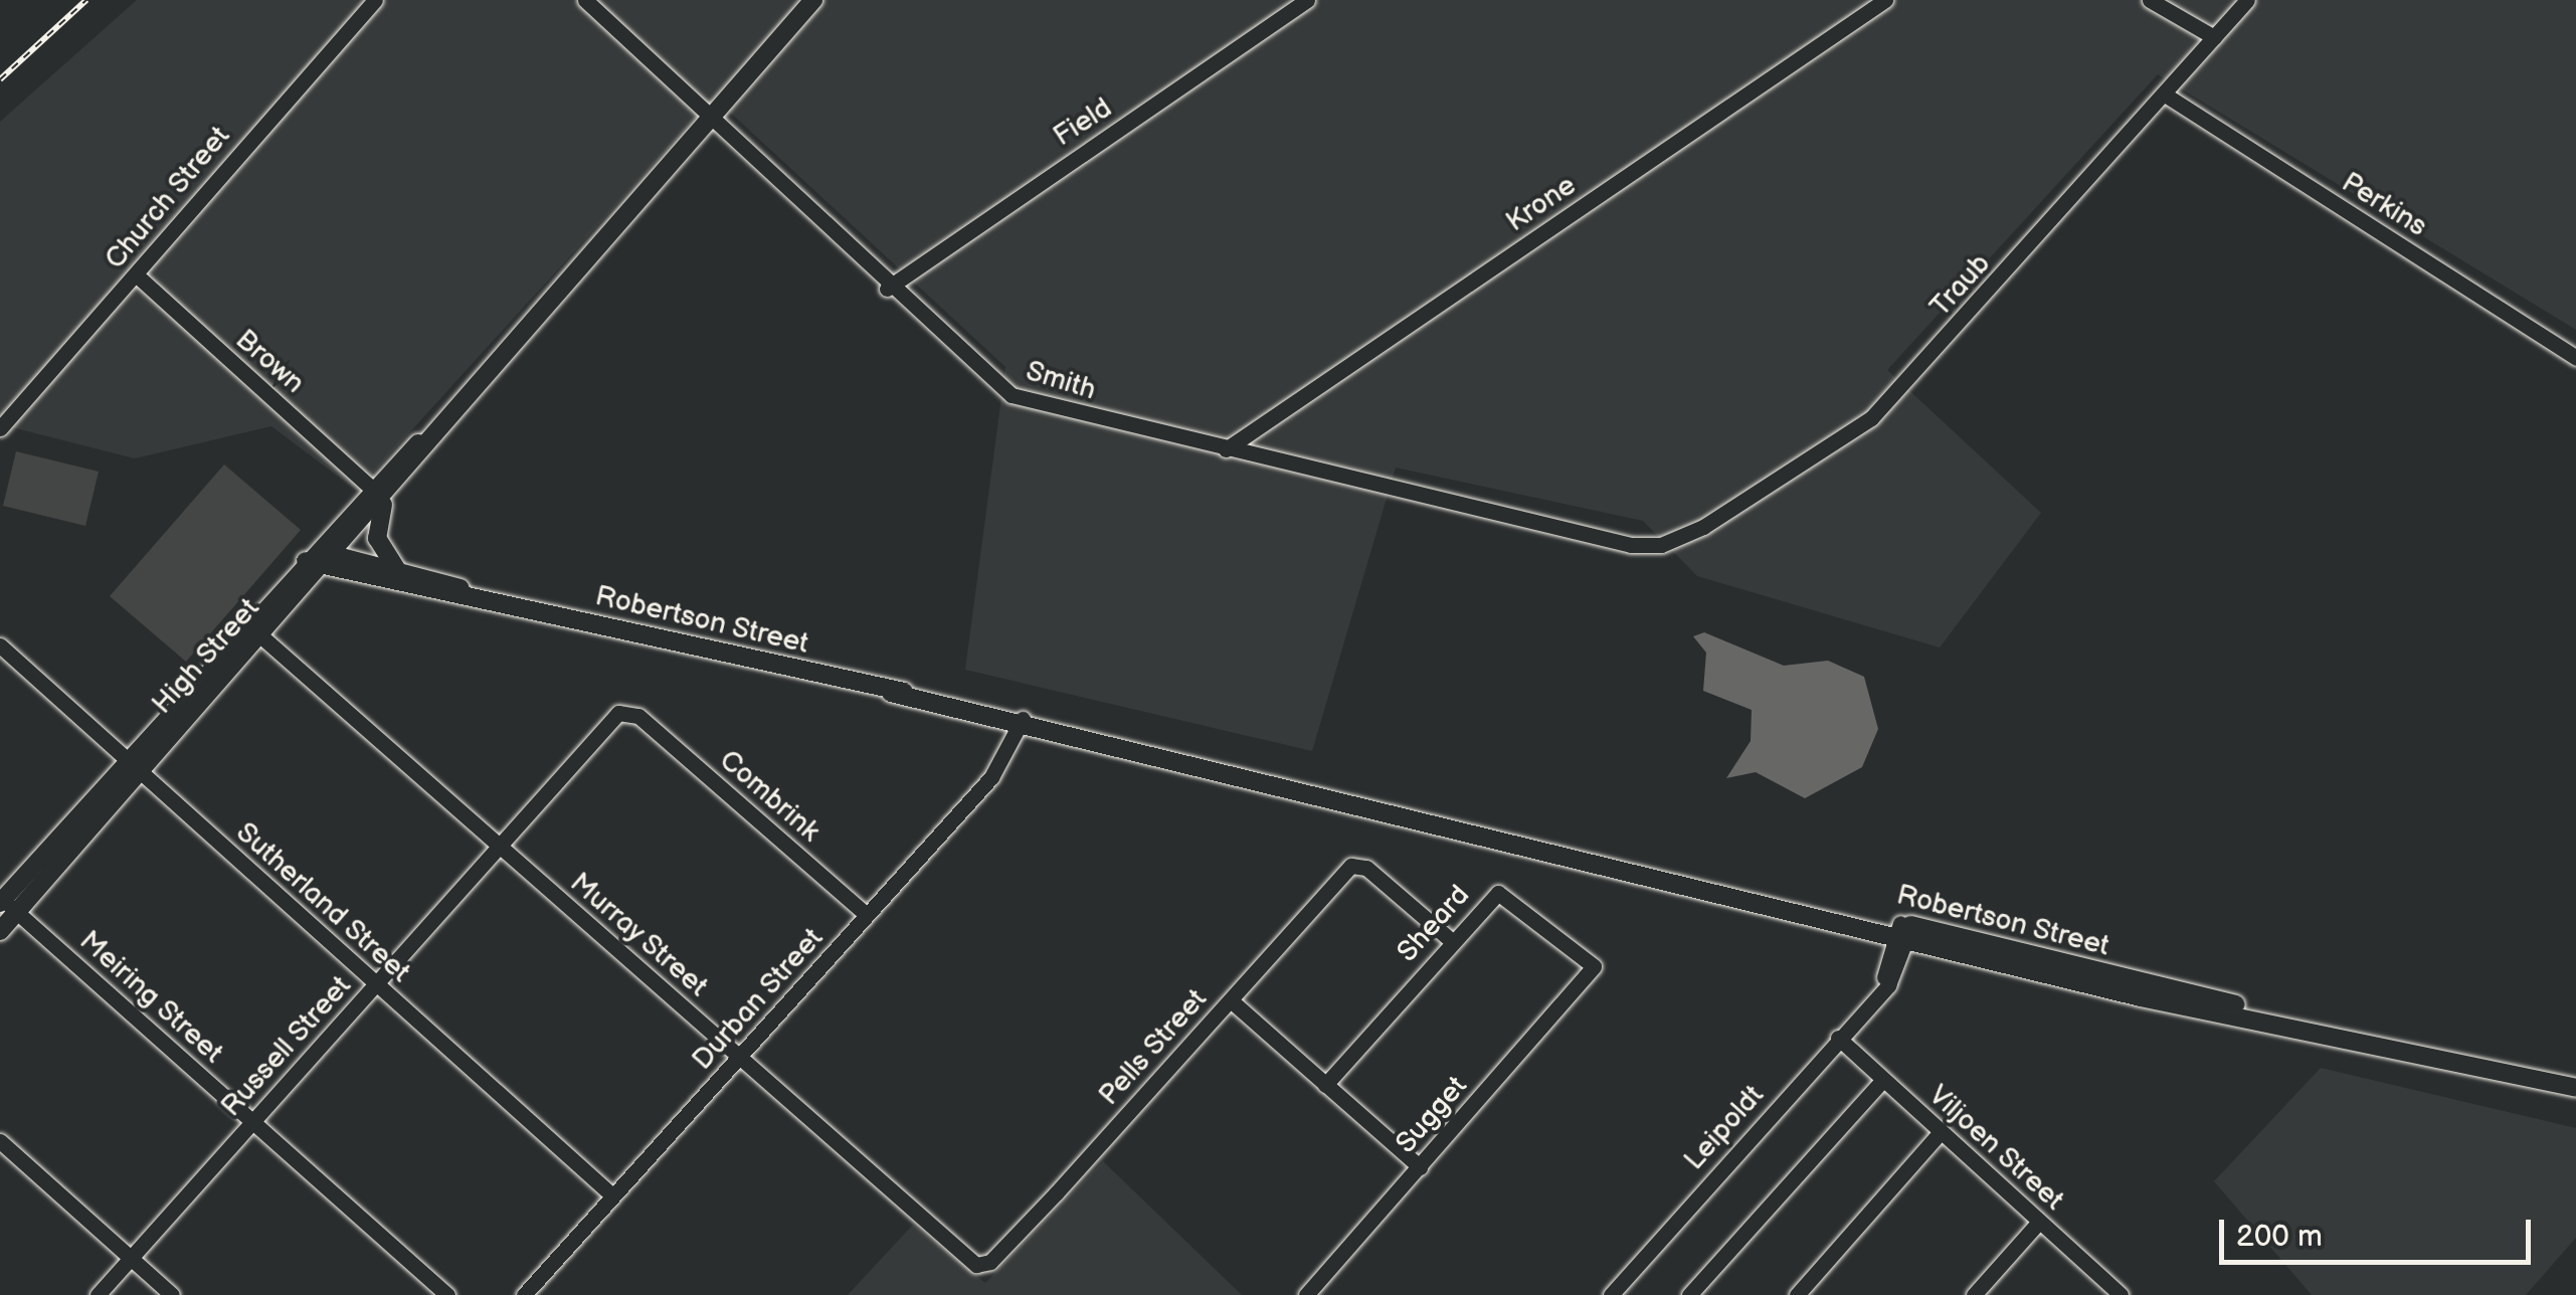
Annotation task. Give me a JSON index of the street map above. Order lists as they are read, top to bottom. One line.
{"streets":{"main road":["Robertson Street","High Street"],"street":["Field","Church Street","Krone","Perkins","Traub","Brown","Smith","Combrink","Sutherland Street","Sheard","Murray Street","Meiring Street","Durban Street","Russell Street","Pells Street","Sugget","Leipoldt","Viljoen Street"]},"crossings":[["Field","Smith"],["Church Street","Brown"],["Krone","Smith"],["Perkins","Traub"],["Traub","Smith"],["Brown","High Street"],["Smith","High Street"],["Robertson Street","High Street"],["Robertson Street","Durban Street"],["Robertson Street","Leipoldt"],["High Street","Sutherland Street"],["High Street","Murray Street"],["High Street","Meiring Street"],["Combrink","Durban Street"],["Combrink","Russell Street"],["Sutherland Street","Durban Street"],["Sutherland Street","Russell Street"],["Sheard","Pells Street"],["Sheard","Sugget"],["Murray Street","Durban Street"],["Murray Street","Russell Street"],["Murray Street","Pells Street"],["Meiring Street","Russell Street"],["Leipoldt","Viljoen Street"]],"scale_bar":"200 m"}
